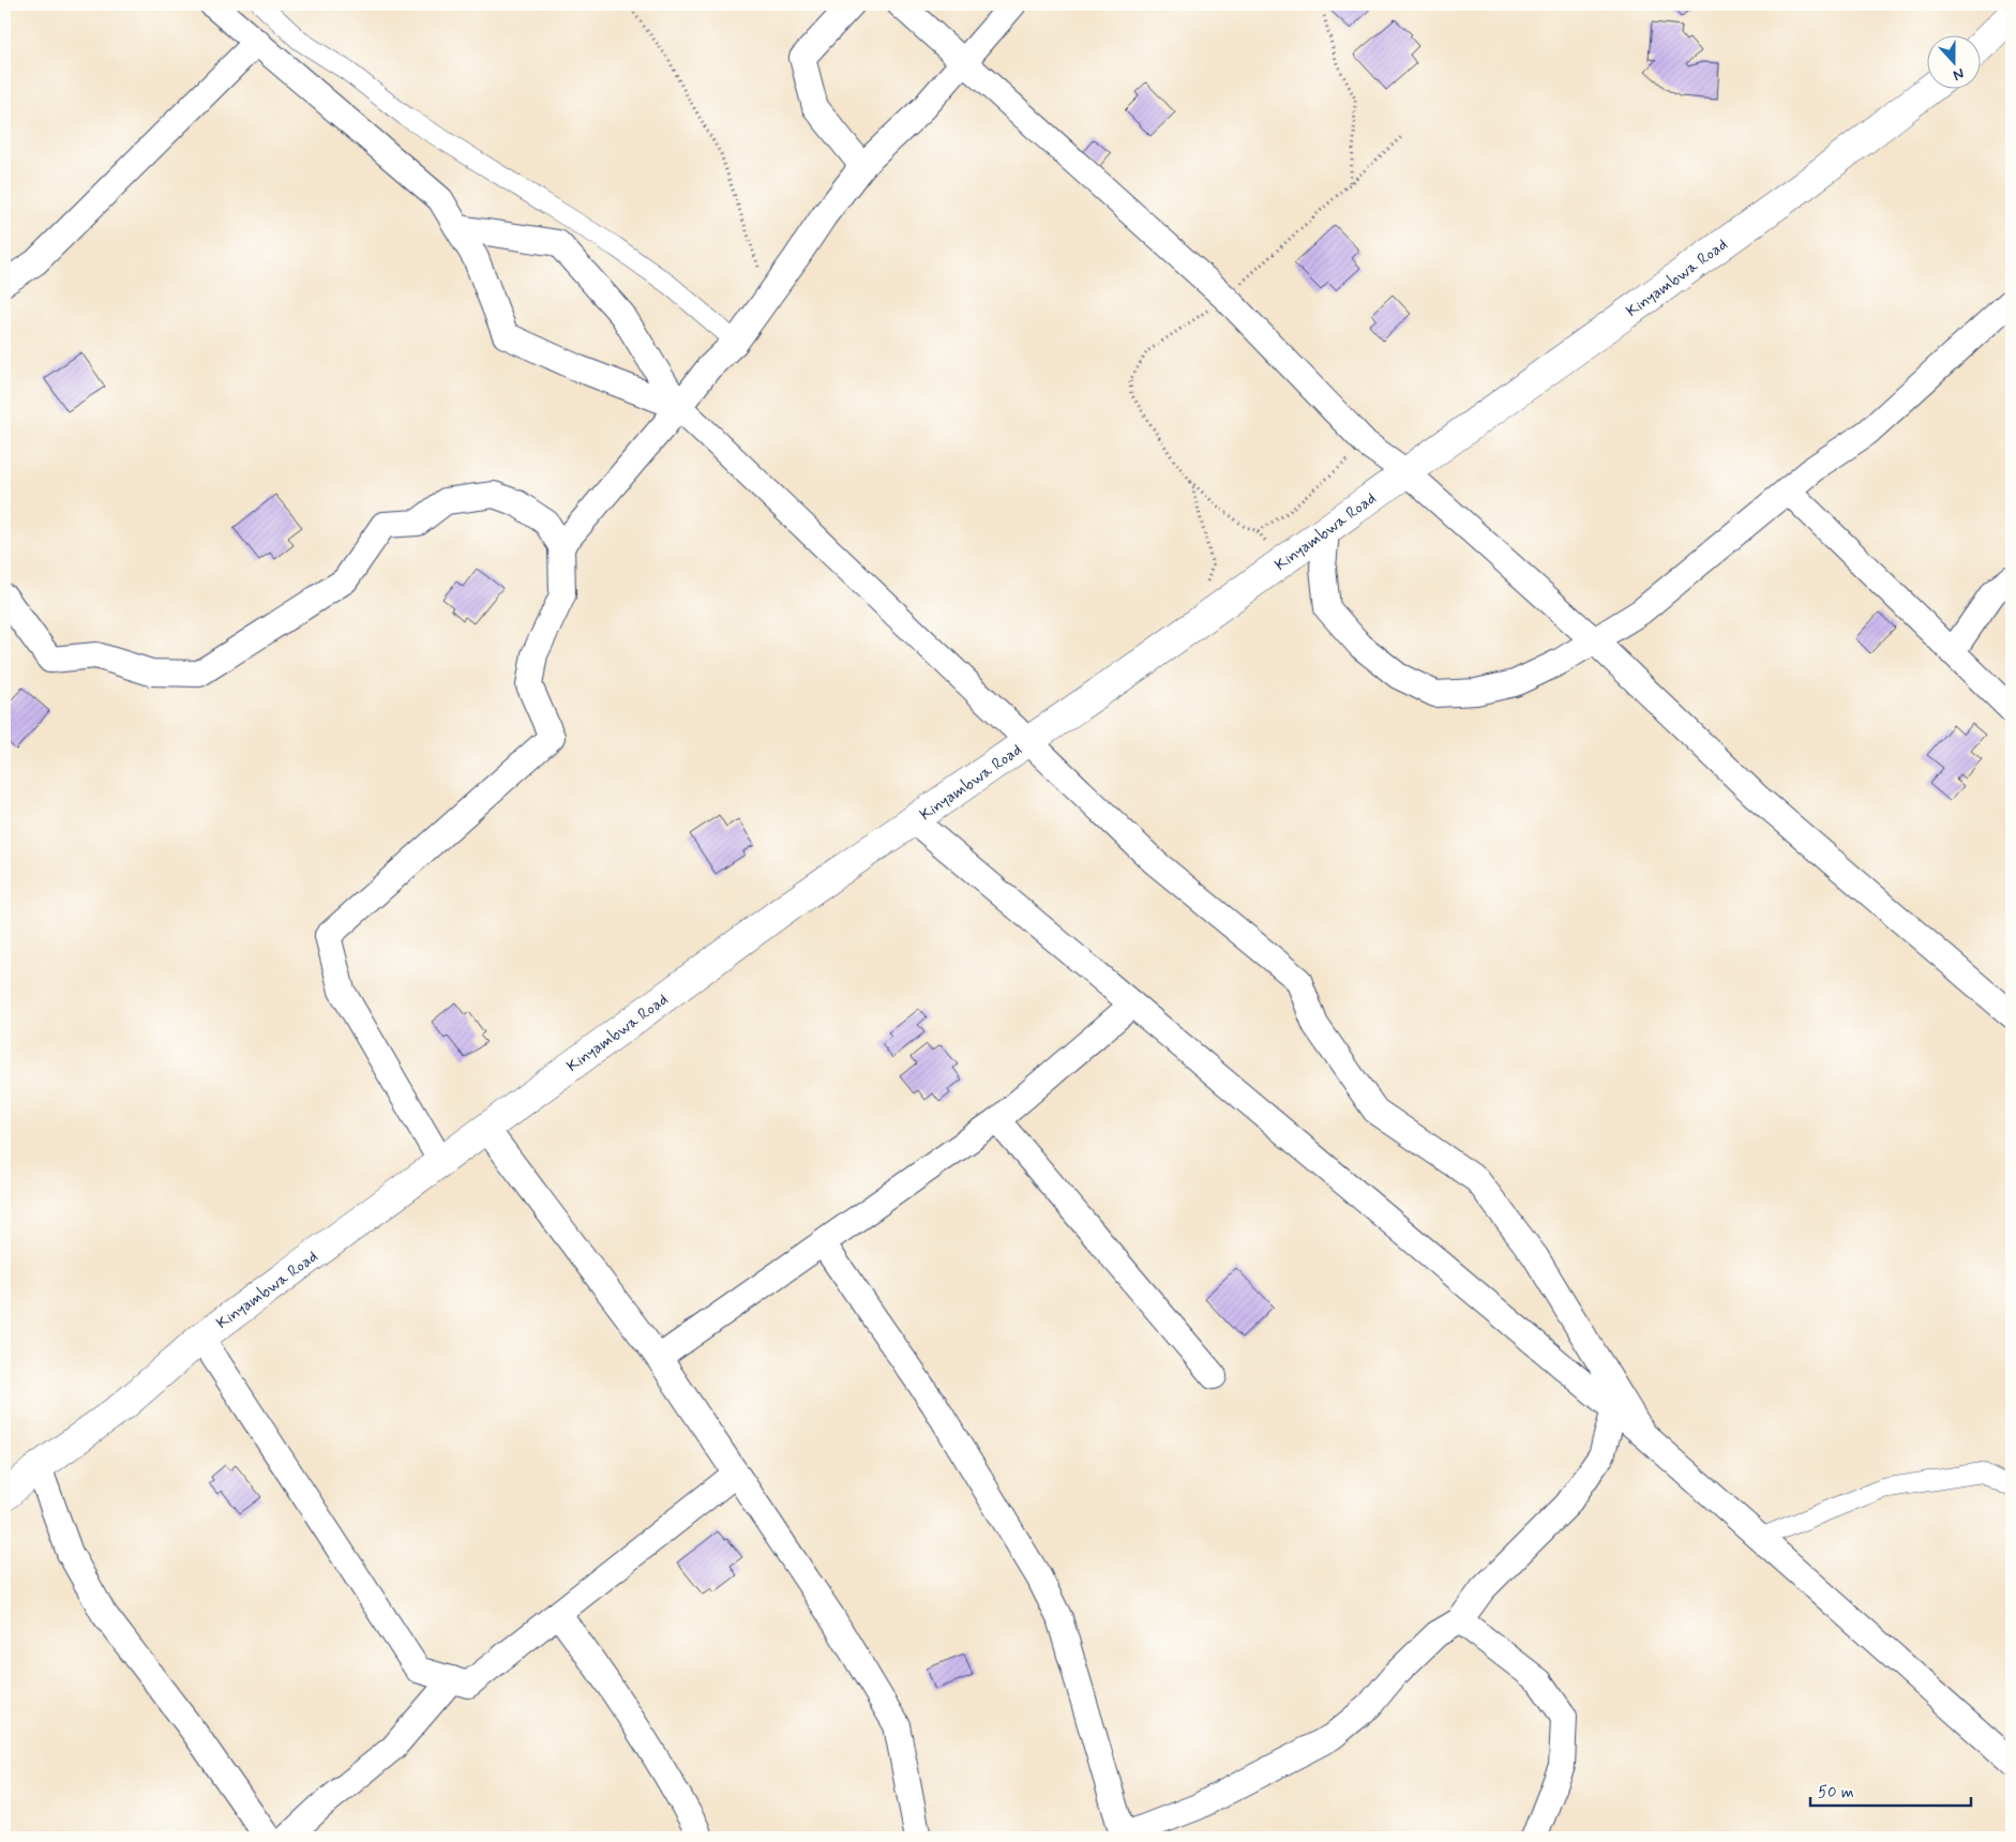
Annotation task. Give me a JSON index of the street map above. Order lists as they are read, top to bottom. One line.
{"streets":{"street":["Kinyambwa Road"]},"scale_bar":"50 m","north":"bottom"}
